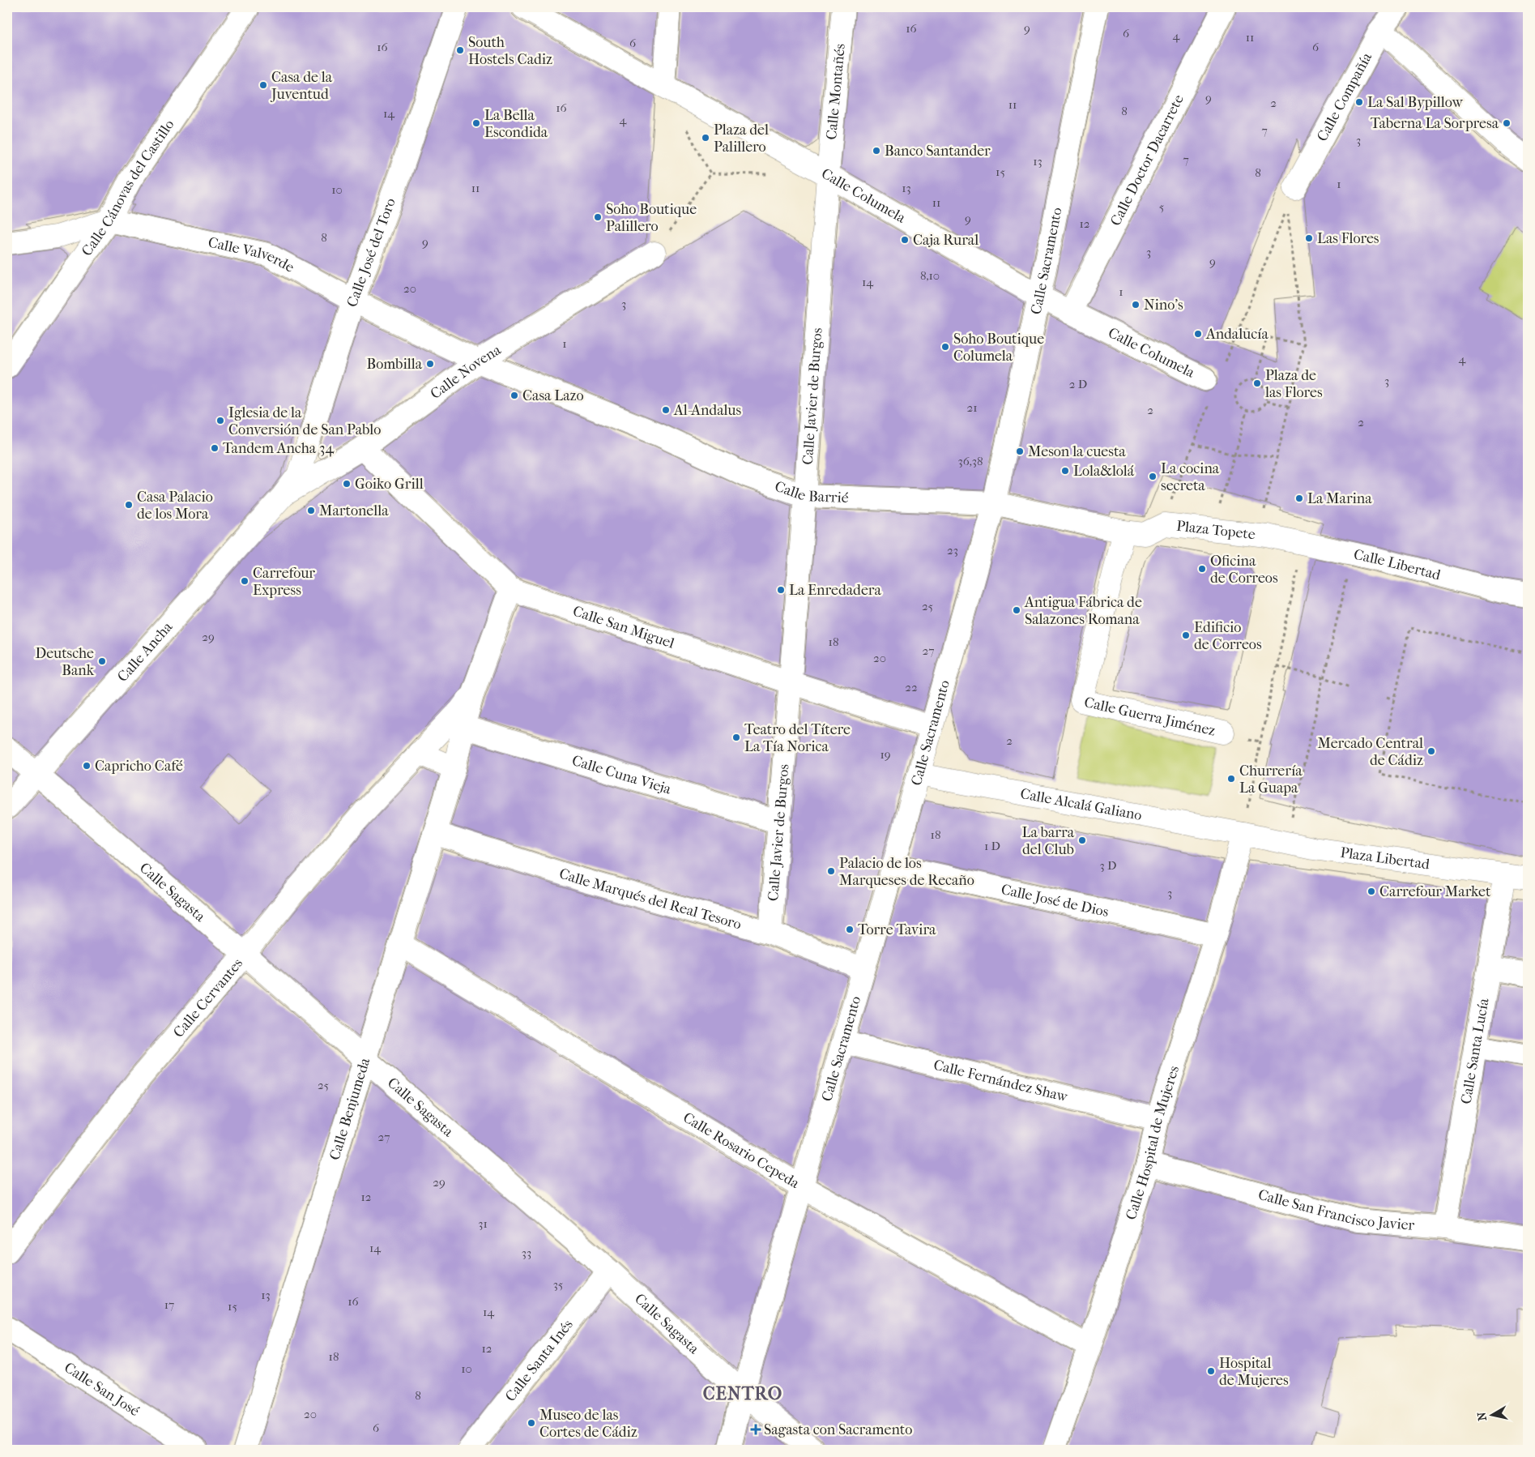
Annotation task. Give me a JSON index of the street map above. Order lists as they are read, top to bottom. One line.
{"streets":{"street":["Calle Montañés","Calle Compañía","Calle Doctor Dacarrete","Calle Cánovas del Castillo","Calle Columela","Calle José del Toro","Calle Valverde","Calle Sacramento","Calle Novena","Calle Javier de Burgos","Calle Barrié","Plaza Topete","Calle Libertad","Calle San Miguel","Calle Ancha","Calle Guerra Jiménez","Calle Cuna Vieja","Calle Alcalá Galiano","Plaza Libertad","Calle Sagasta","Calle Marqués del Real Tesoro","Calle José de Dios","Calle Cervantes","Calle Santa Lucía","Calle Fernández Shaw","Calle Benjumeda","Calle Hospital de Mujeres","Calle Rosario Cepeda","Calle San Francisco Javier","Calle Santa Inés","Calle San José"]},"crossings":[["Calle Montañés","Calle Columela"],["Calle Montañés","Calle Javier de Burgos"],["Calle Doctor Dacarrete","Calle Columela"],["Calle Cánovas del Castillo","Calle Valverde"],["Calle Columela","Calle Sacramento"],["Calle Columela","Calle Javier de Burgos"],["Calle José del Toro","Calle Valverde"],["Calle José del Toro","Calle Novena"],["Calle José del Toro","Calle Ancha"],["Calle Valverde","Calle Novena"],["Calle Valverde","Calle Barrié"],["Calle Sacramento","Calle Barrié"],["Calle Sacramento","Calle San Miguel"],["Calle Sacramento","Calle Alcalá Galiano"],["Calle Sacramento","Calle Sagasta"],["Calle Sacramento","Calle Marqués del Real Tesoro"],["Calle Sacramento","Calle José de Dios"],["Calle Sacramento","Calle Fernández Shaw"],["Calle Sacramento","Calle Rosario Cepeda"],["Calle Novena","Calle Barrié"],["Calle Novena","Calle San Miguel"],["Calle Novena","Calle Ancha"],["Calle Javier de Burgos","Calle Barrié"],["Calle Javier de Burgos","Calle San Miguel"],["Calle Javier de Burgos","Calle Cuna Vieja"],["Calle Javier de Burgos","Calle Marqués del Real Tesoro"],["Calle Barrié","Plaza Topete"],["Calle Barrié","Calle Guerra Jiménez"],["Plaza Topete","Calle Libertad"],["Calle Ancha","Calle Sagasta"],["Calle Cuna Vieja","Calle Benjumeda"],["Calle Alcalá Galiano","Plaza Libertad"],["Calle Alcalá Galiano","Calle Hospital de Mujeres"],["Plaza Libertad","Calle Santa Lucía"],["Plaza Libertad","Calle Hospital de Mujeres"],["Calle Sagasta","Calle Cervantes"],["Calle Sagasta","Calle Benjumeda"],["Calle Sagasta","Calle Santa Inés"],["Calle Marqués del Real Tesoro","Calle Benjumeda"],["Calle José de Dios","Calle Hospital de Mujeres"],["Calle Cervantes","Calle Benjumeda"],["Calle Santa Lucía","Calle San Francisco Javier"],["Calle Fernández Shaw","Calle Hospital de Mujeres"],["Calle Benjumeda","Calle Rosario Cepeda"],["Calle Hospital de Mujeres","Calle Rosario Cepeda"],["Calle Hospital de Mujeres","Calle San Francisco Javier"]],"districts":["CENTRO"],"places":{"other":["South Hostels Cadiz","Casa de la Juventud","La Sal Bypillow","La Bella Escondida","Taberna La Sorpresa","Plaza del Palillero","Banco Santander","Soho Boutique Palillero","Las Flores","Caja Rural","Nino’s","Andalucía","Soho Boutique Columela","Bombilla","Plaza de las Flores","Casa Lazo","Al-Andalus","Iglesia de la Conversión de San Pablo","Tandem Ancha 34","Meson la cuesta","Lola&lolá","La cocina secreta","Goiko Grill","La Marina","Casa Palacio de los Mora","Martonella","Oficina de Correos","Carrefour Express","La Enredadera","Antigua Fábrica de Salazones Romana","Edificio de Correos","Deutsche Bank","Teatro del Títere La Tía Norica","Mercado Central de Cádiz","Capricho Café","Churrería La Guapa","La barra del Club","Palacio de los Marqueses de Recaño","Carrefour Market","Torre Tavira","Hospital de Mujeres","Museo de las Cortes de Cádiz"],"health":["Sagasta con Sacramento"]},"house_numbers":["16","9","6","4","11","6","16","6","9","2","11","16","8","14","4","7","3","7","13","15","8","1","11","13","10","11","5","9","12","8","9","3","9","8,10","14","20","1","3","1","4","3","2 D","21","2","2","36,38","23","25","29","18","27","20","22","2","19","18","1 D","3 D","3","25","27","29","12","31","14","33","35","13","16","17","15","14","12","18","10","8","20","6"],"north":"left"}
